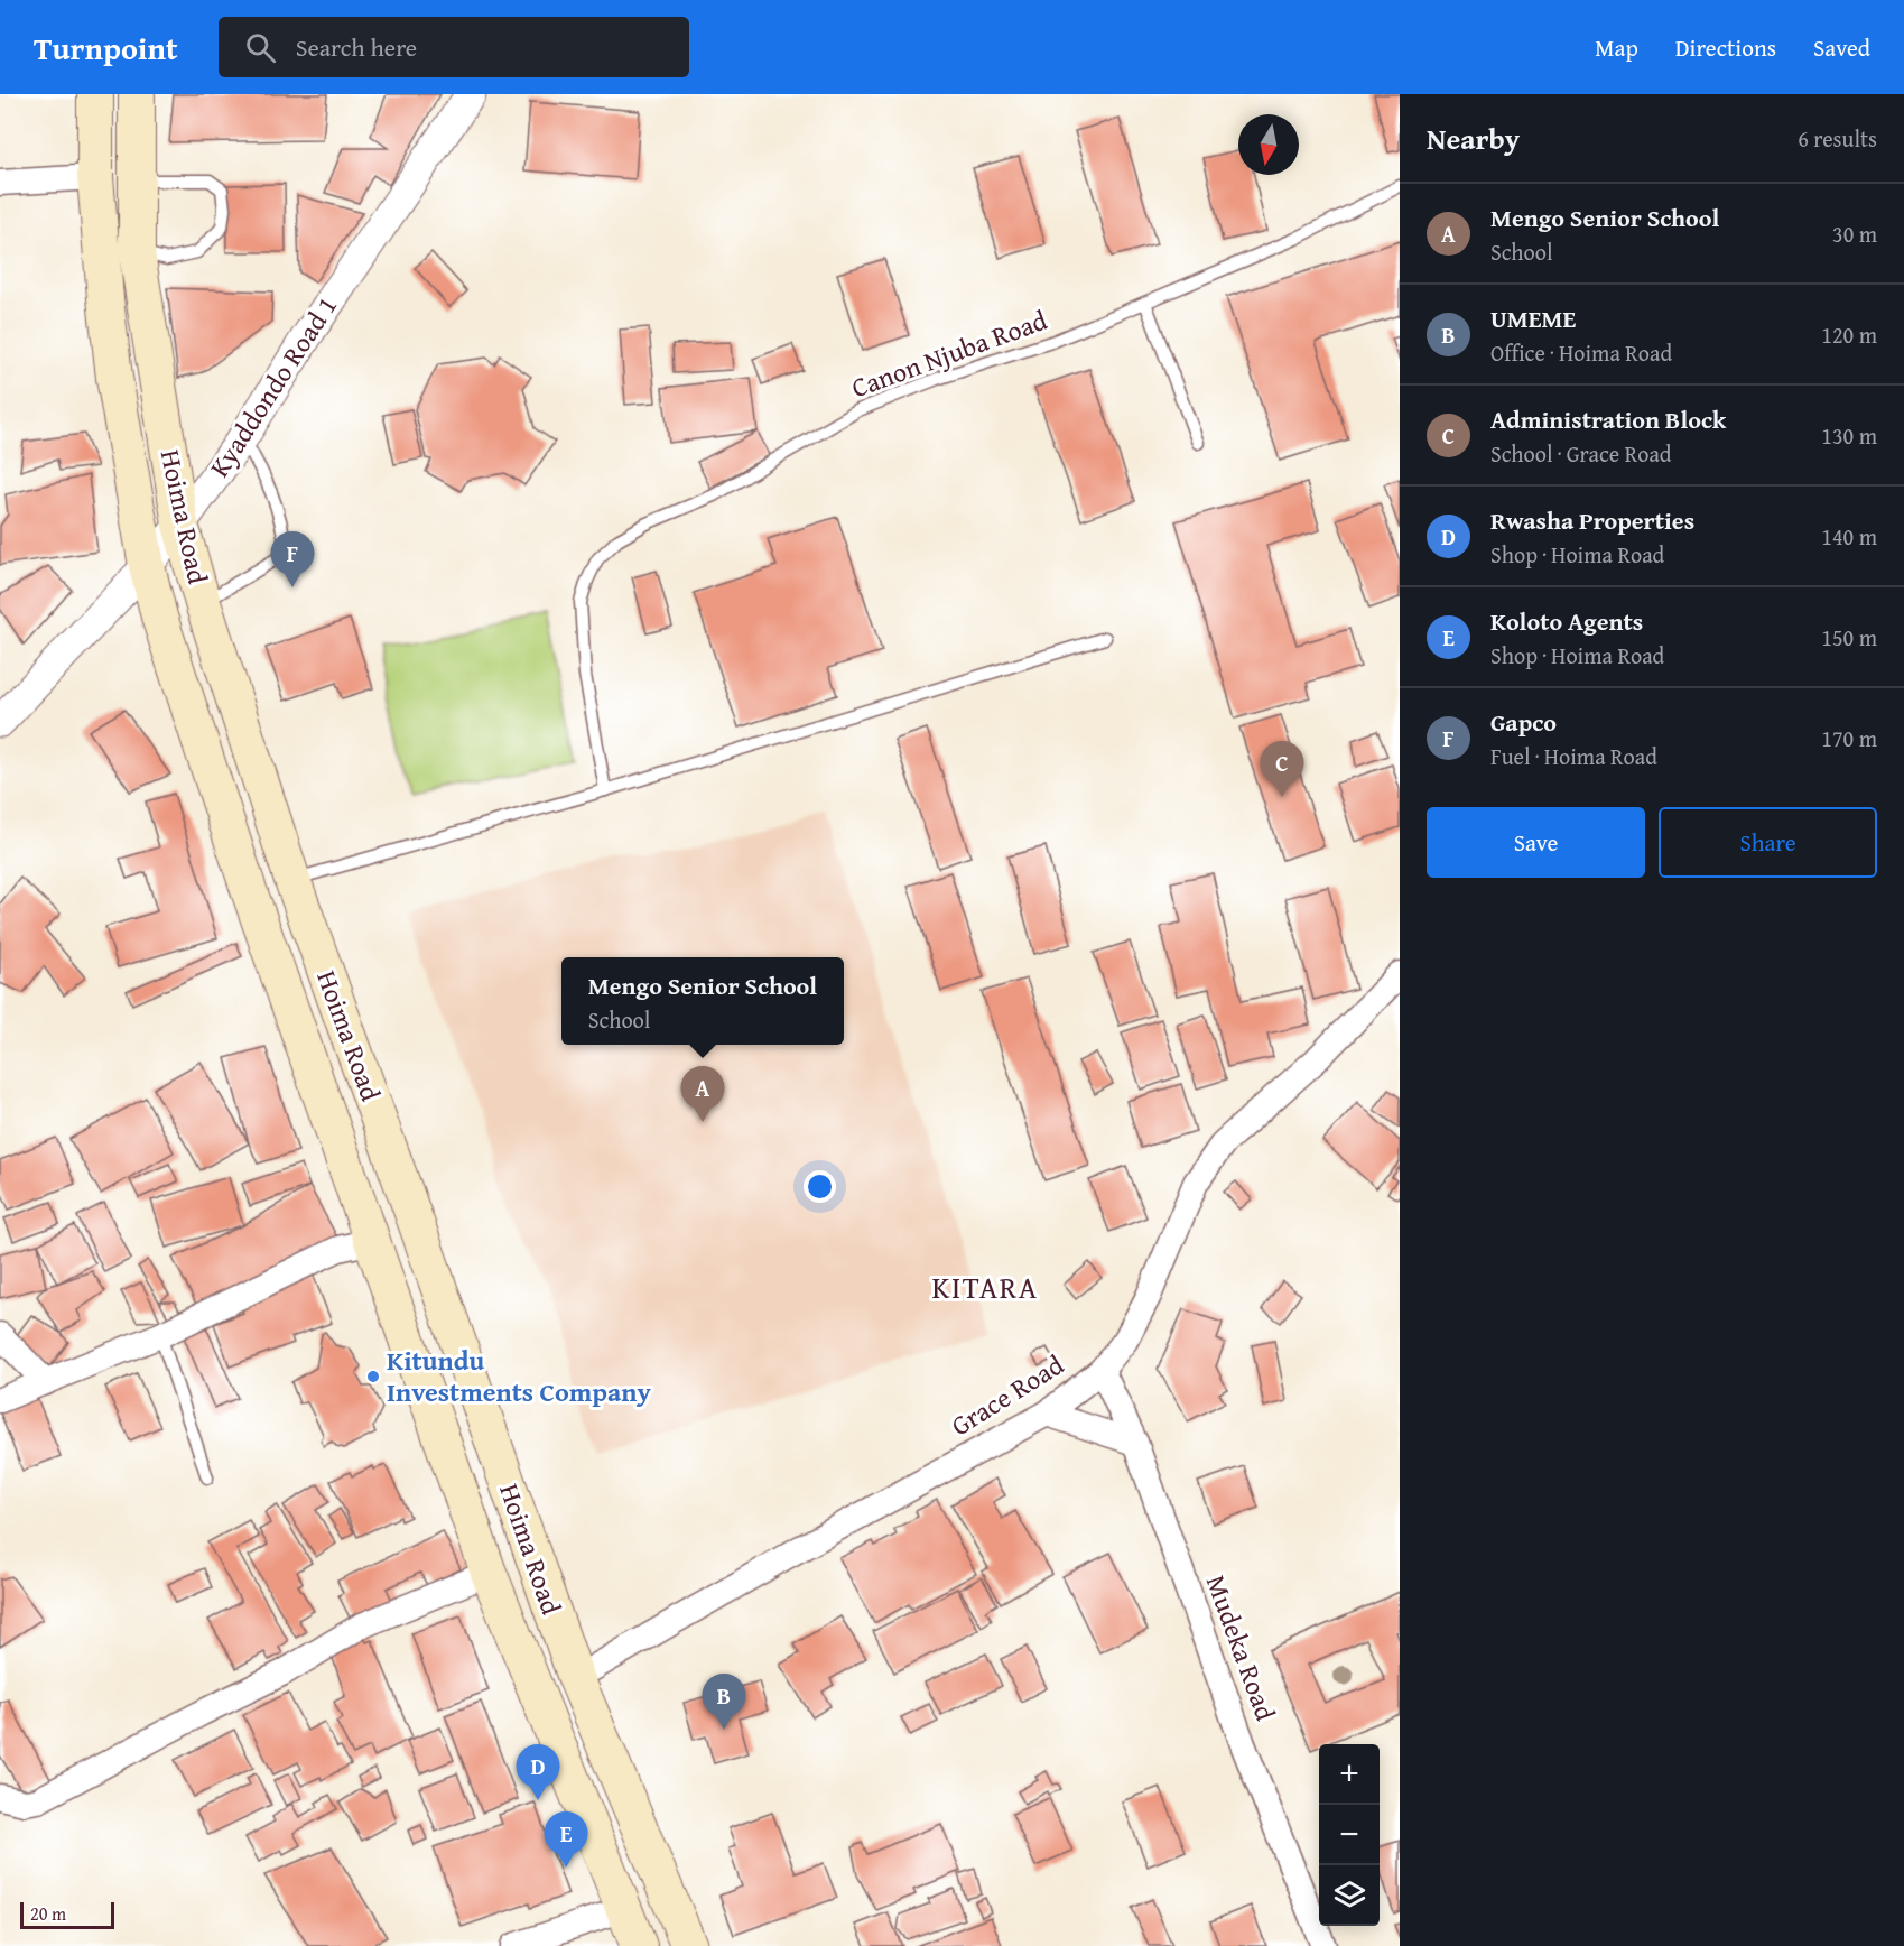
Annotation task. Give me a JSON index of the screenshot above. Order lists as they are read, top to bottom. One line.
{"streets":{"main road":["Hoima Road"],"street":["Kyaddondo Road 1","Grace Road","Mudeka Road"],"lane":["Canon Njuba Road"]},"crossings":[["Kyaddondo Road 1","Hoima Road"],["Hoima Road","Grace Road"],["Grace Road","Mudeka Road"]],"districts":["KITARA"],"places":["Kitundu Investments Company"],"scale_bar":"20 m","north":"bottom","page":{"header":"Turnpoint","search":"Search here","nav":["Map","Directions","Saved"],"heading":["Nearby","6 results"],"list":[{"mark":"A","name":"Mengo Senior School","note":"School","value":"30 m"},{"mark":"B","name":"UMEME","note":"Office · Hoima Road","value":"120 m"},{"mark":"C","name":"Administration Block","note":"School · Grace Road","value":"130 m"},{"mark":"D","name":"Rwasha Properties","note":"Shop · Hoima Road","value":"140 m"},{"mark":"E","name":"Koloto Agents","note":"Shop · Hoima Road","value":"150 m"},{"mark":"F","name":"Gapco","note":"Fuel · Hoima Road","value":"170 m"}],"pins":["F","C","A","B","D","E"],"buttons":["Save","Share"],"popup":["Mengo Senior School","School"],"map_buttons":["+","−"],"scale":"20 m"}}
